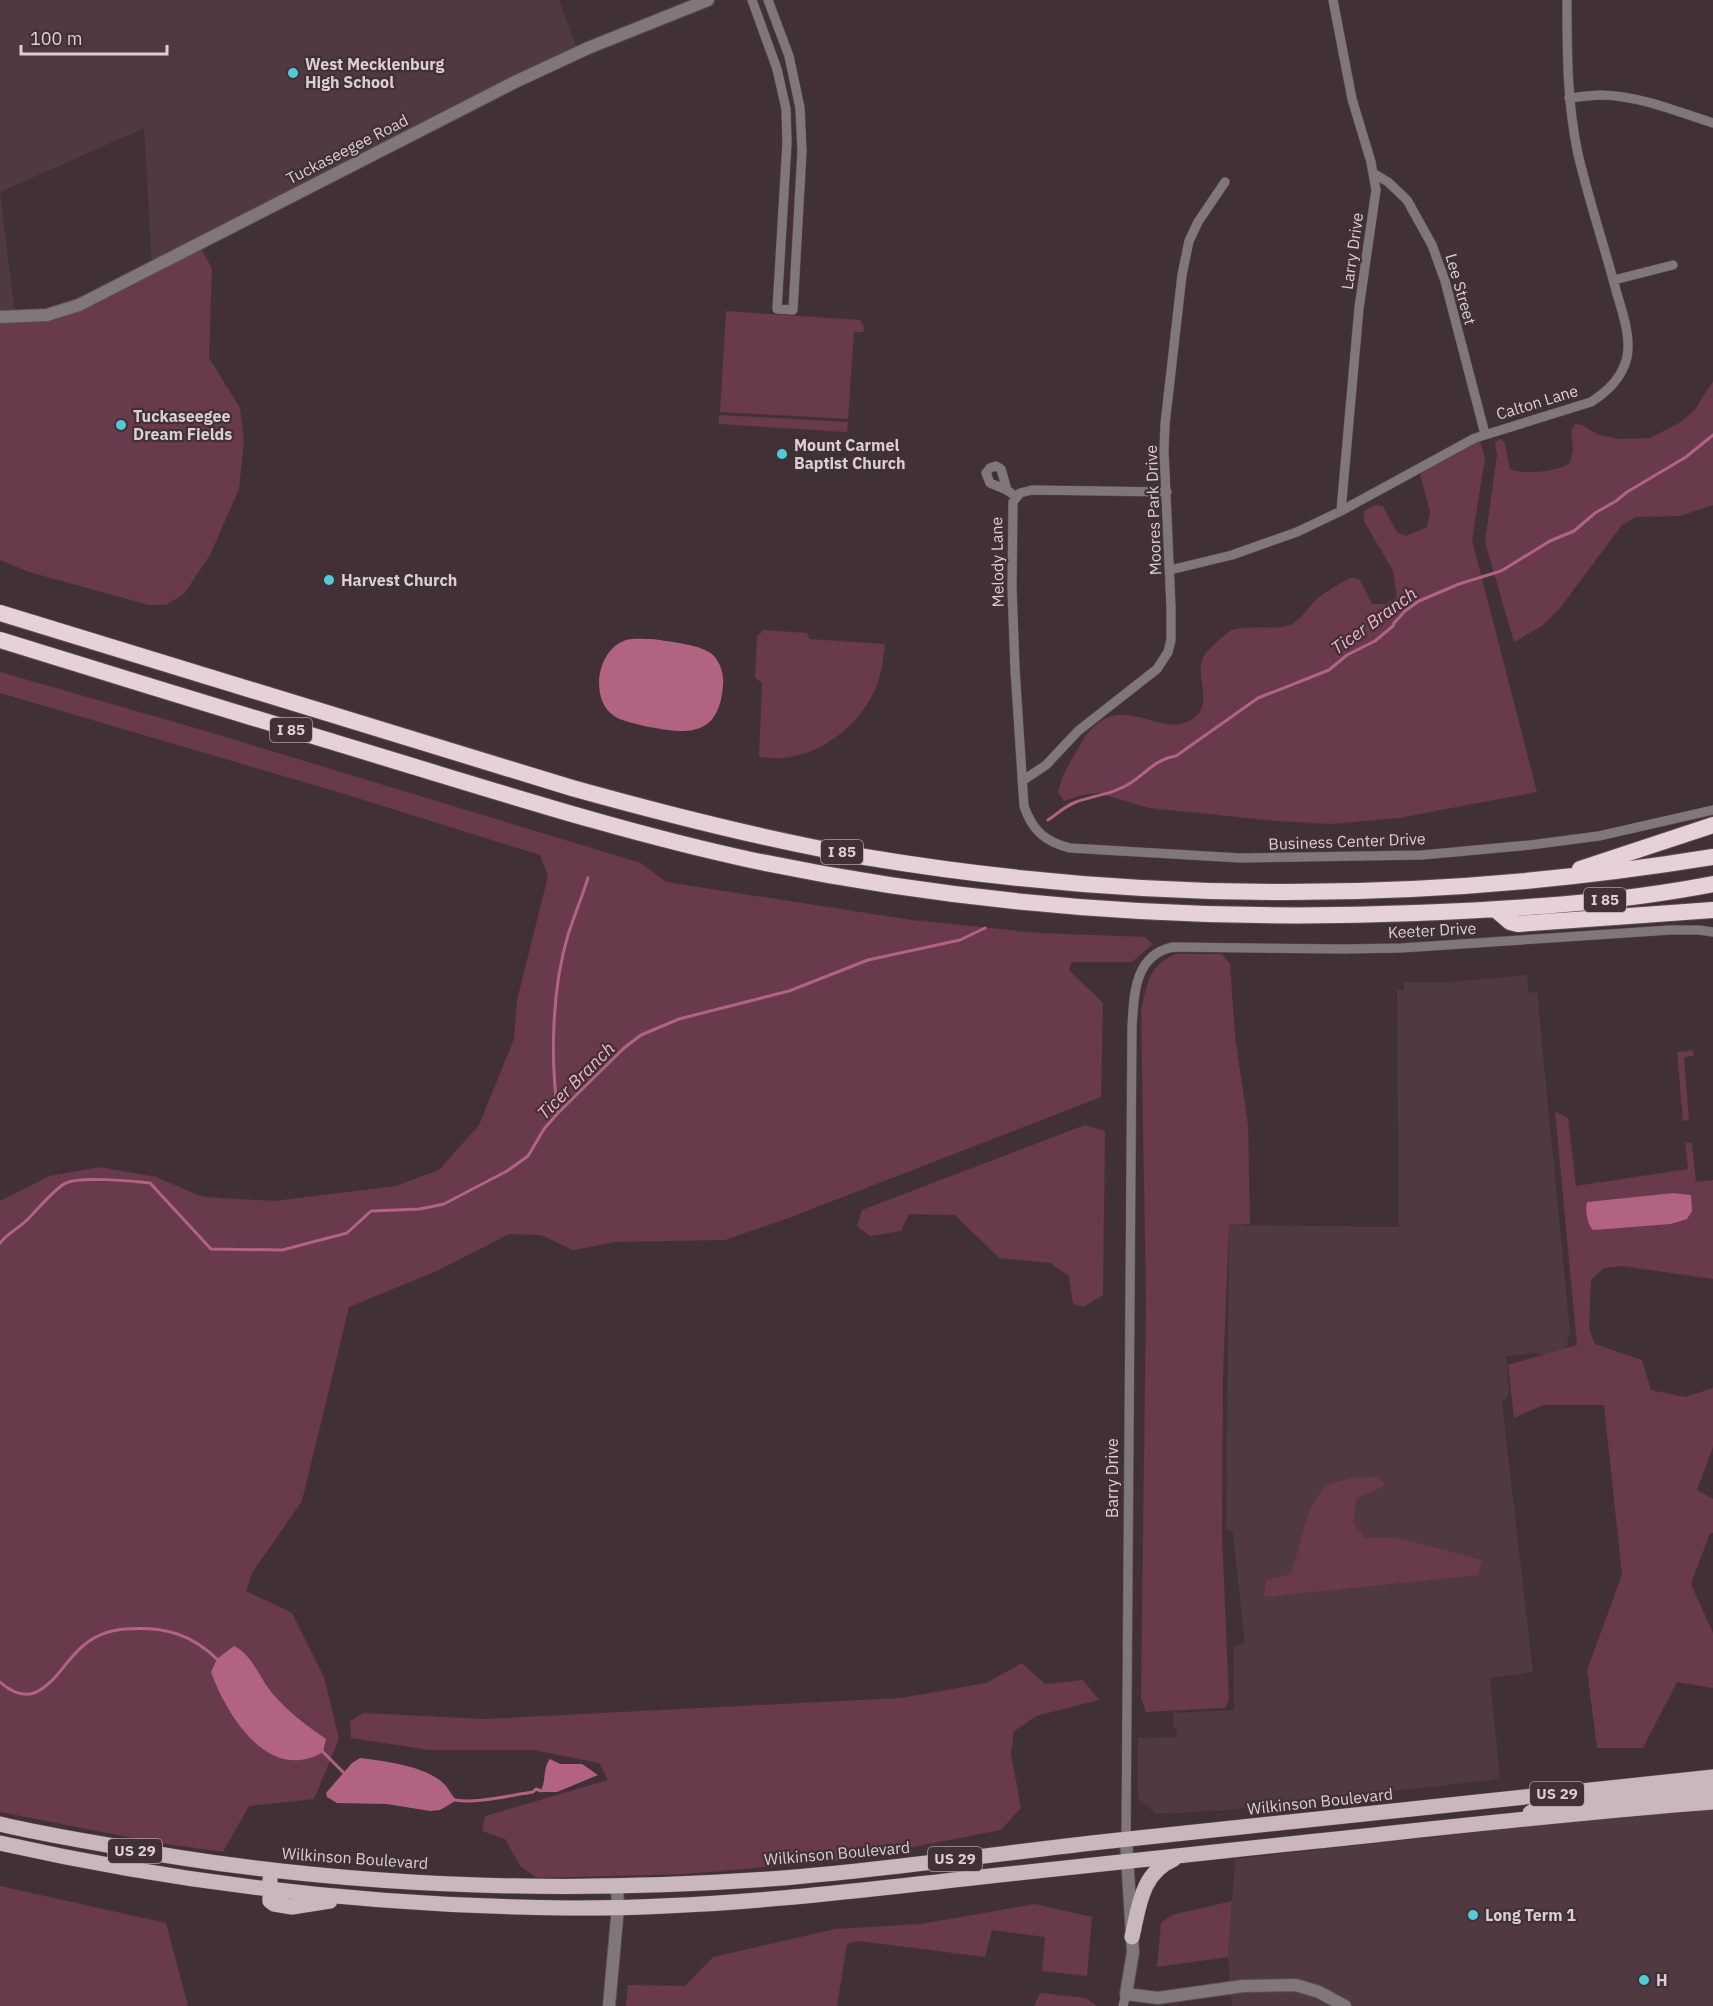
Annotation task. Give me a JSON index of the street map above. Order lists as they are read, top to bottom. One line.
{"streets":{"highway":["I 85"],"main road":["US 29","Wilkinson Boulevard"],"street":["Tuckaseegee Road","Larry Drive","Lee Street","Calton Lane","Moores Park Drive","Melody Lane","Business Center Drive","Keeter Drive","Barry Drive"]},"crossings":[["Larry Drive","Lee Street"],["Larry Drive","Calton Lane"],["Lee Street","Calton Lane"],["Calton Lane","Moores Park Drive"],["Moores Park Drive","Melody Lane"],["Moores Park Drive","Business Center Drive"],["Melody Lane","Business Center Drive"],["Keeter Drive","Barry Drive"],["Barry Drive","US 29"],["Barry Drive","Wilkinson Boulevard"]],"water":["Ticer Branch"],"places":["West Mecklenburg High School","Tuckaseegee Dream Fields","Mount Carmel Baptist Church","Harvest Church","Long Term 1","H"],"scale_bar":"100 m"}
